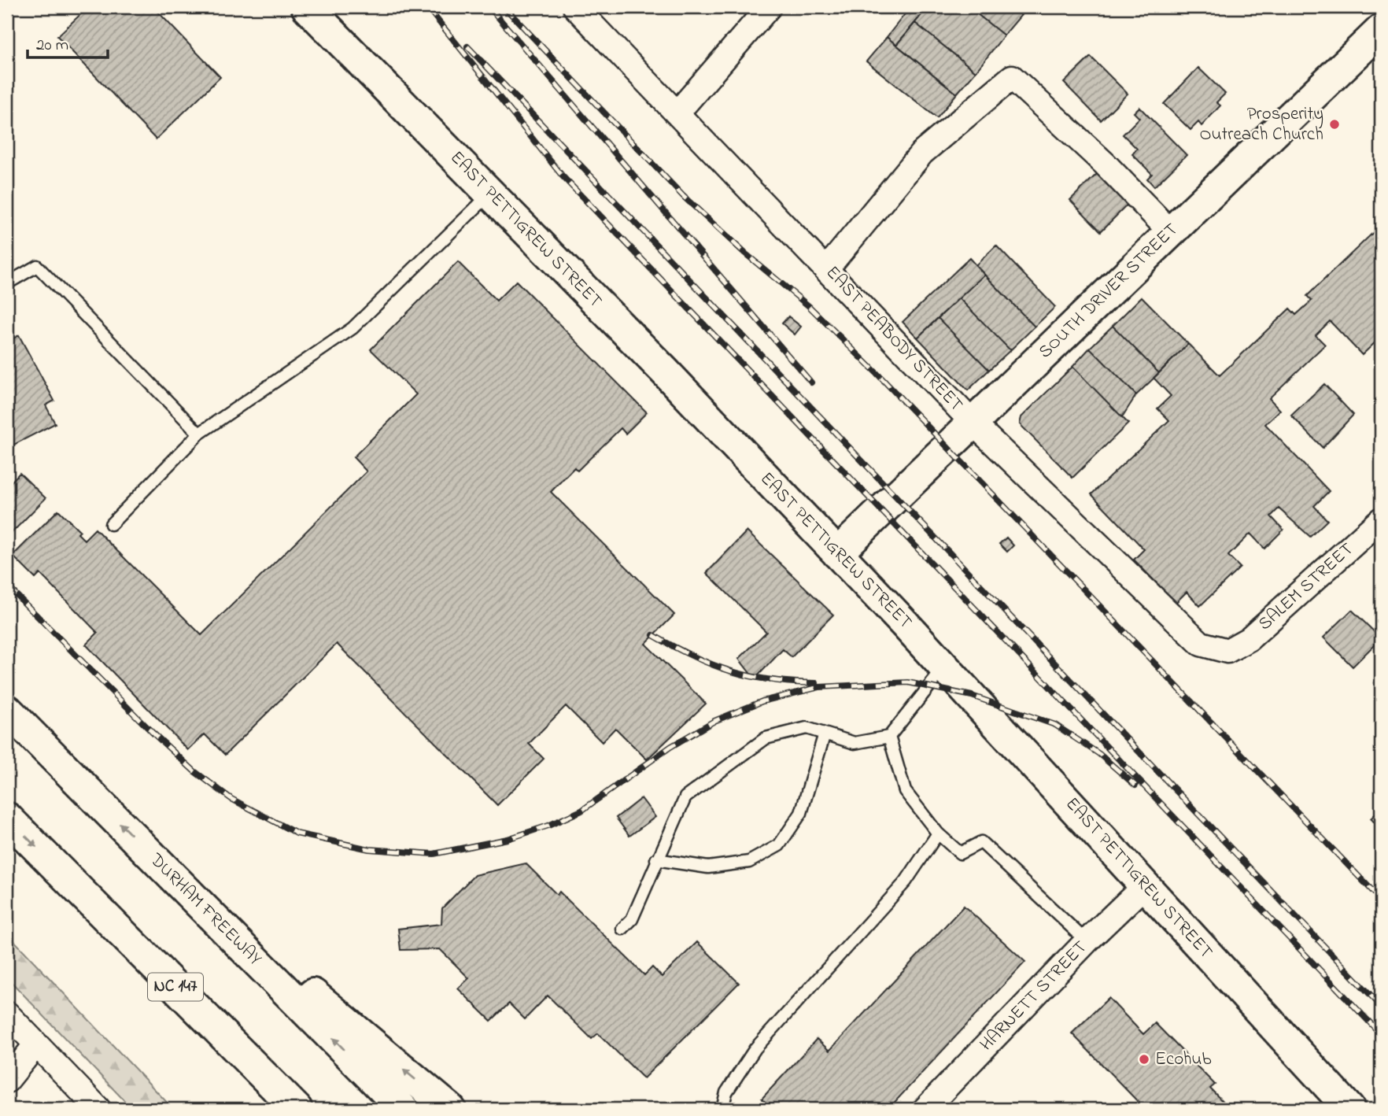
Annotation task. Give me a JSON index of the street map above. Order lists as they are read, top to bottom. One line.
{"streets":{"main road":["EAST PETTIGREW STREET","SOUTH DRIVER STREET","DURHAM FREEWAY","NC 147"],"street":["EAST PEABODY STREET","SALEM STREET","HARNETT STREET"]},"crossings":[["EAST PETTIGREW STREET","SOUTH DRIVER STREET"],["EAST PETTIGREW STREET","HARNETT STREET"],["SOUTH DRIVER STREET","EAST PEABODY STREET"],["EAST PEABODY STREET","SALEM STREET"]],"places":["Prosperity Outreach Church","Ecohub"],"scale_bar":"20 m"}
